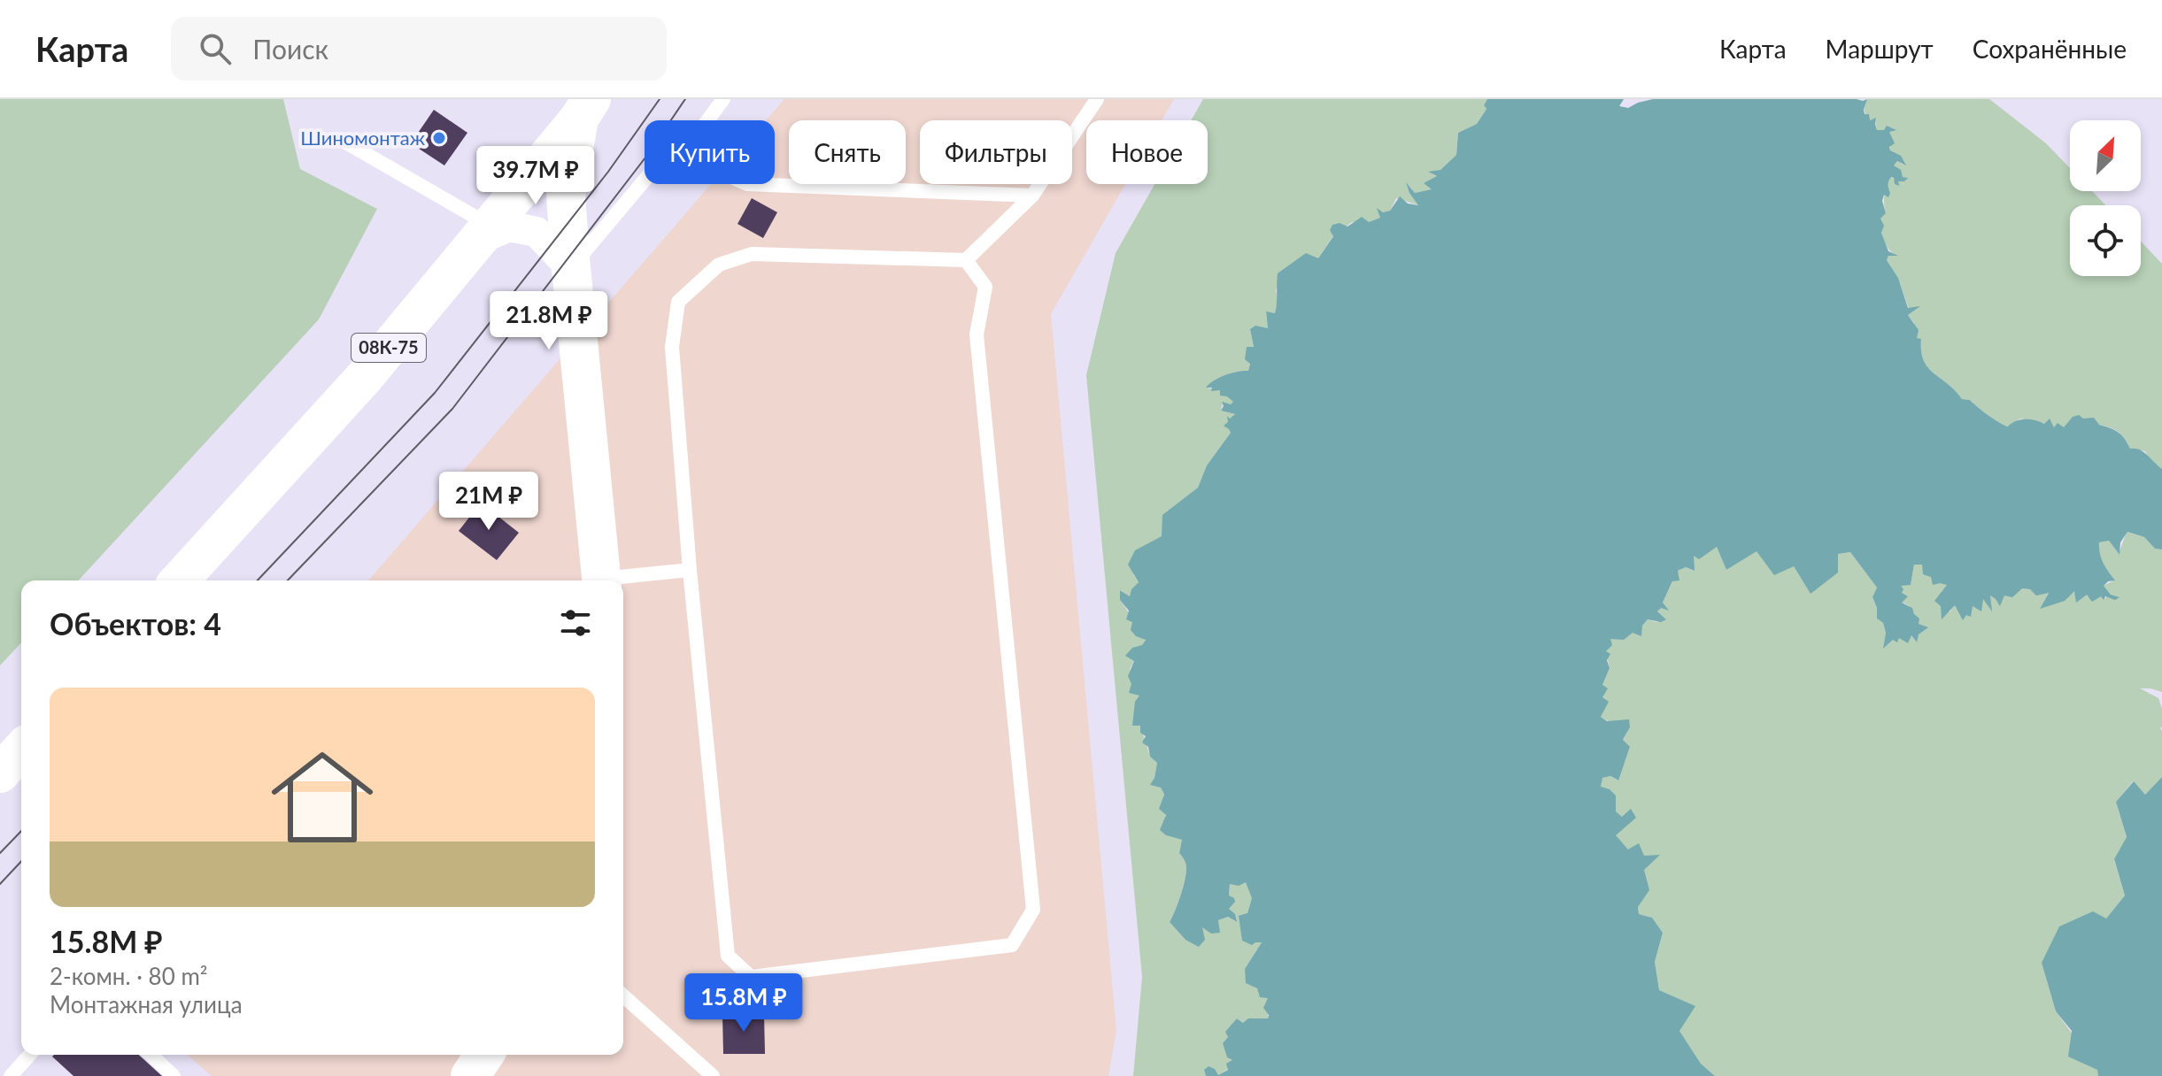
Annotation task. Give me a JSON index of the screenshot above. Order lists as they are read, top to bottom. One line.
{"streets":{"main road":["08К-75"]},"places":["Шиномонтаж"],"north":"top right","page":{"header":"Карта","search":"Поиск","nav":["Карта","Маршрут","Сохранённые"],"chip":["Купить","Снять","Фильтры","Новое"],"price":["39.7M ₽","21.8M ₽","21M ₽","15.8M ₽"],"heading":"Объектов: 4","list":[{"name":"15.8M ₽","note":"2-комн. · 80 m² · Монтажная улица"}]}}
